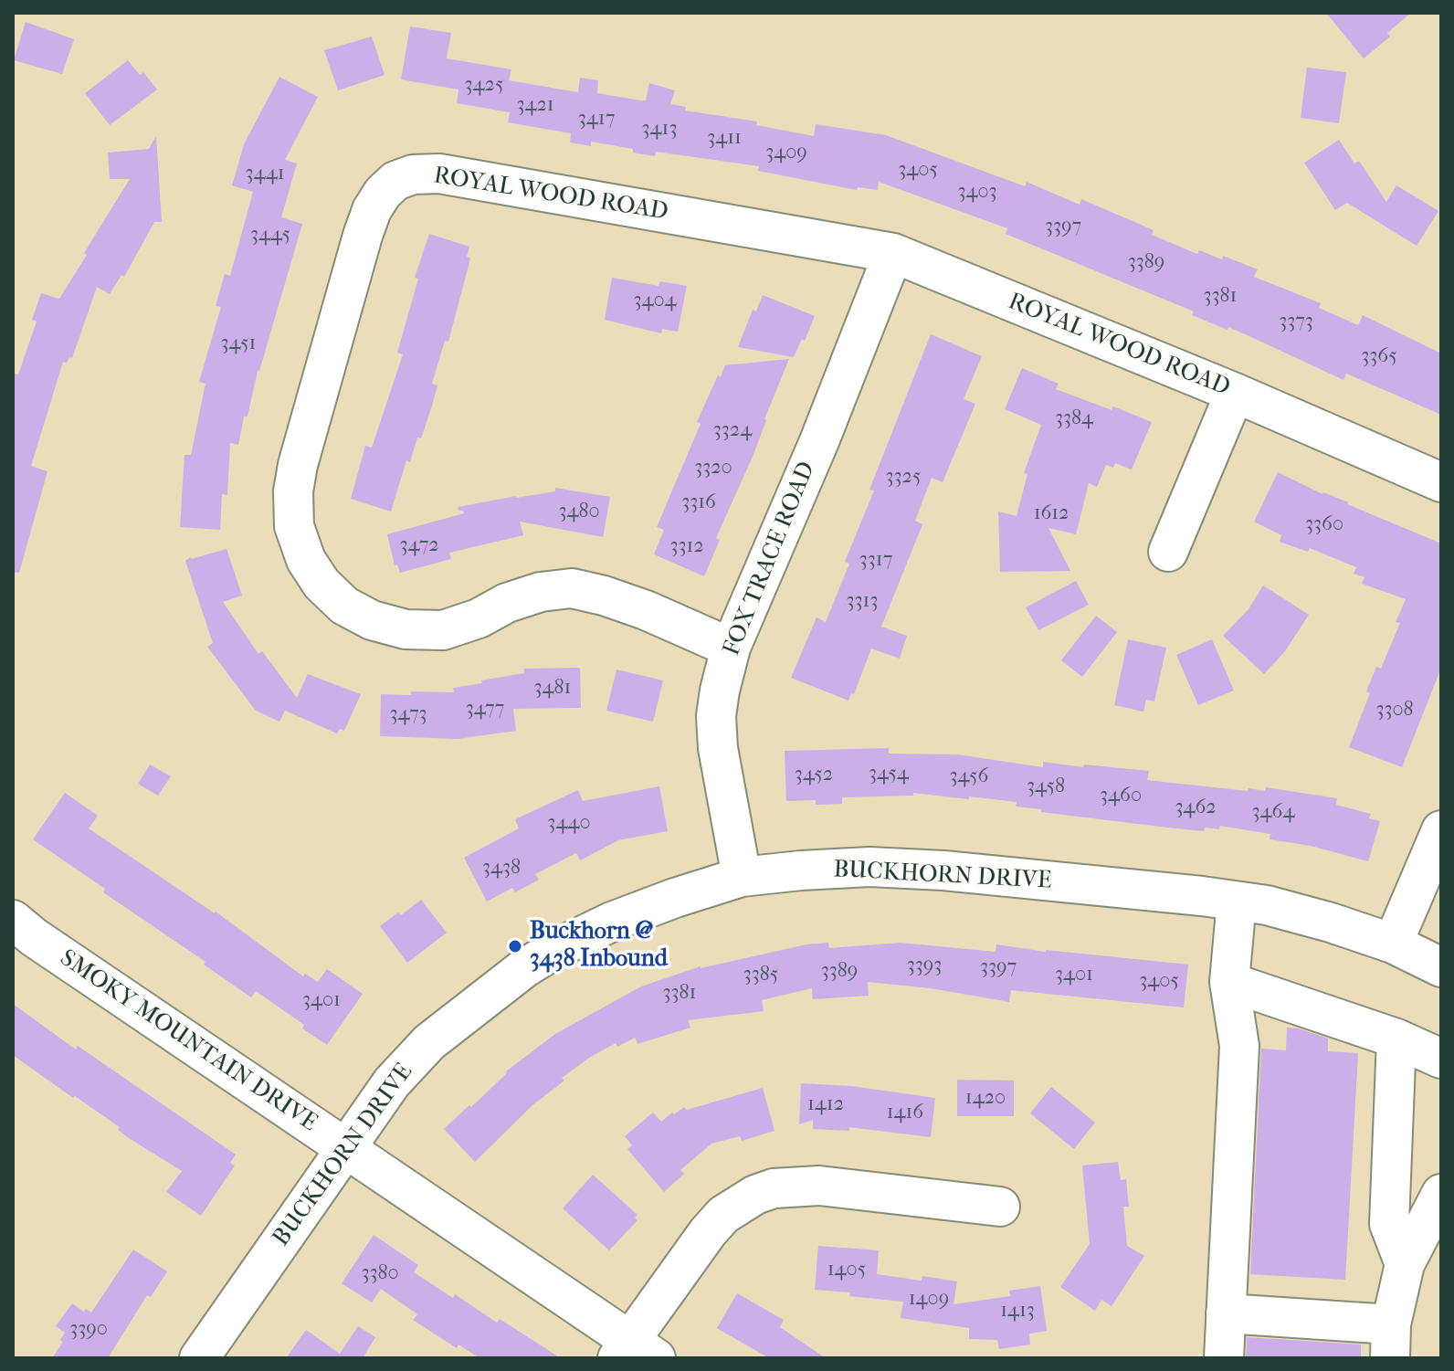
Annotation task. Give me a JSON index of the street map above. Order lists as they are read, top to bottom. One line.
{"streets":{"street":["ROYAL WOOD ROAD","FOX TRACE ROAD","BUCKHORN DRIVE","SMOKY MOUNTAIN DRIVE"]},"crossings":[["ROYAL WOOD ROAD","FOX TRACE ROAD"],["FOX TRACE ROAD","BUCKHORN DRIVE"],["BUCKHORN DRIVE","SMOKY MOUNTAIN DRIVE"]],"places":["Buckhorn @ 3438 Inbound"],"house_numbers":["3425","3421","3417","3413","3411","3409","3405","3441","3403","3397","3445","3389","3381","3404","3373","3451","3365","3384","3324","3320","3325","3316","3480","1612","3360","3472","3312","3317","3313","3481","3477","3308","3473","3454","3452","3456","3458","3460","3462","3464","3440","3438","3393","3397","3389","3385","3401","3405","3381","3401","1420","1412","1416","1405","3380","1409","1413","3390"]}
